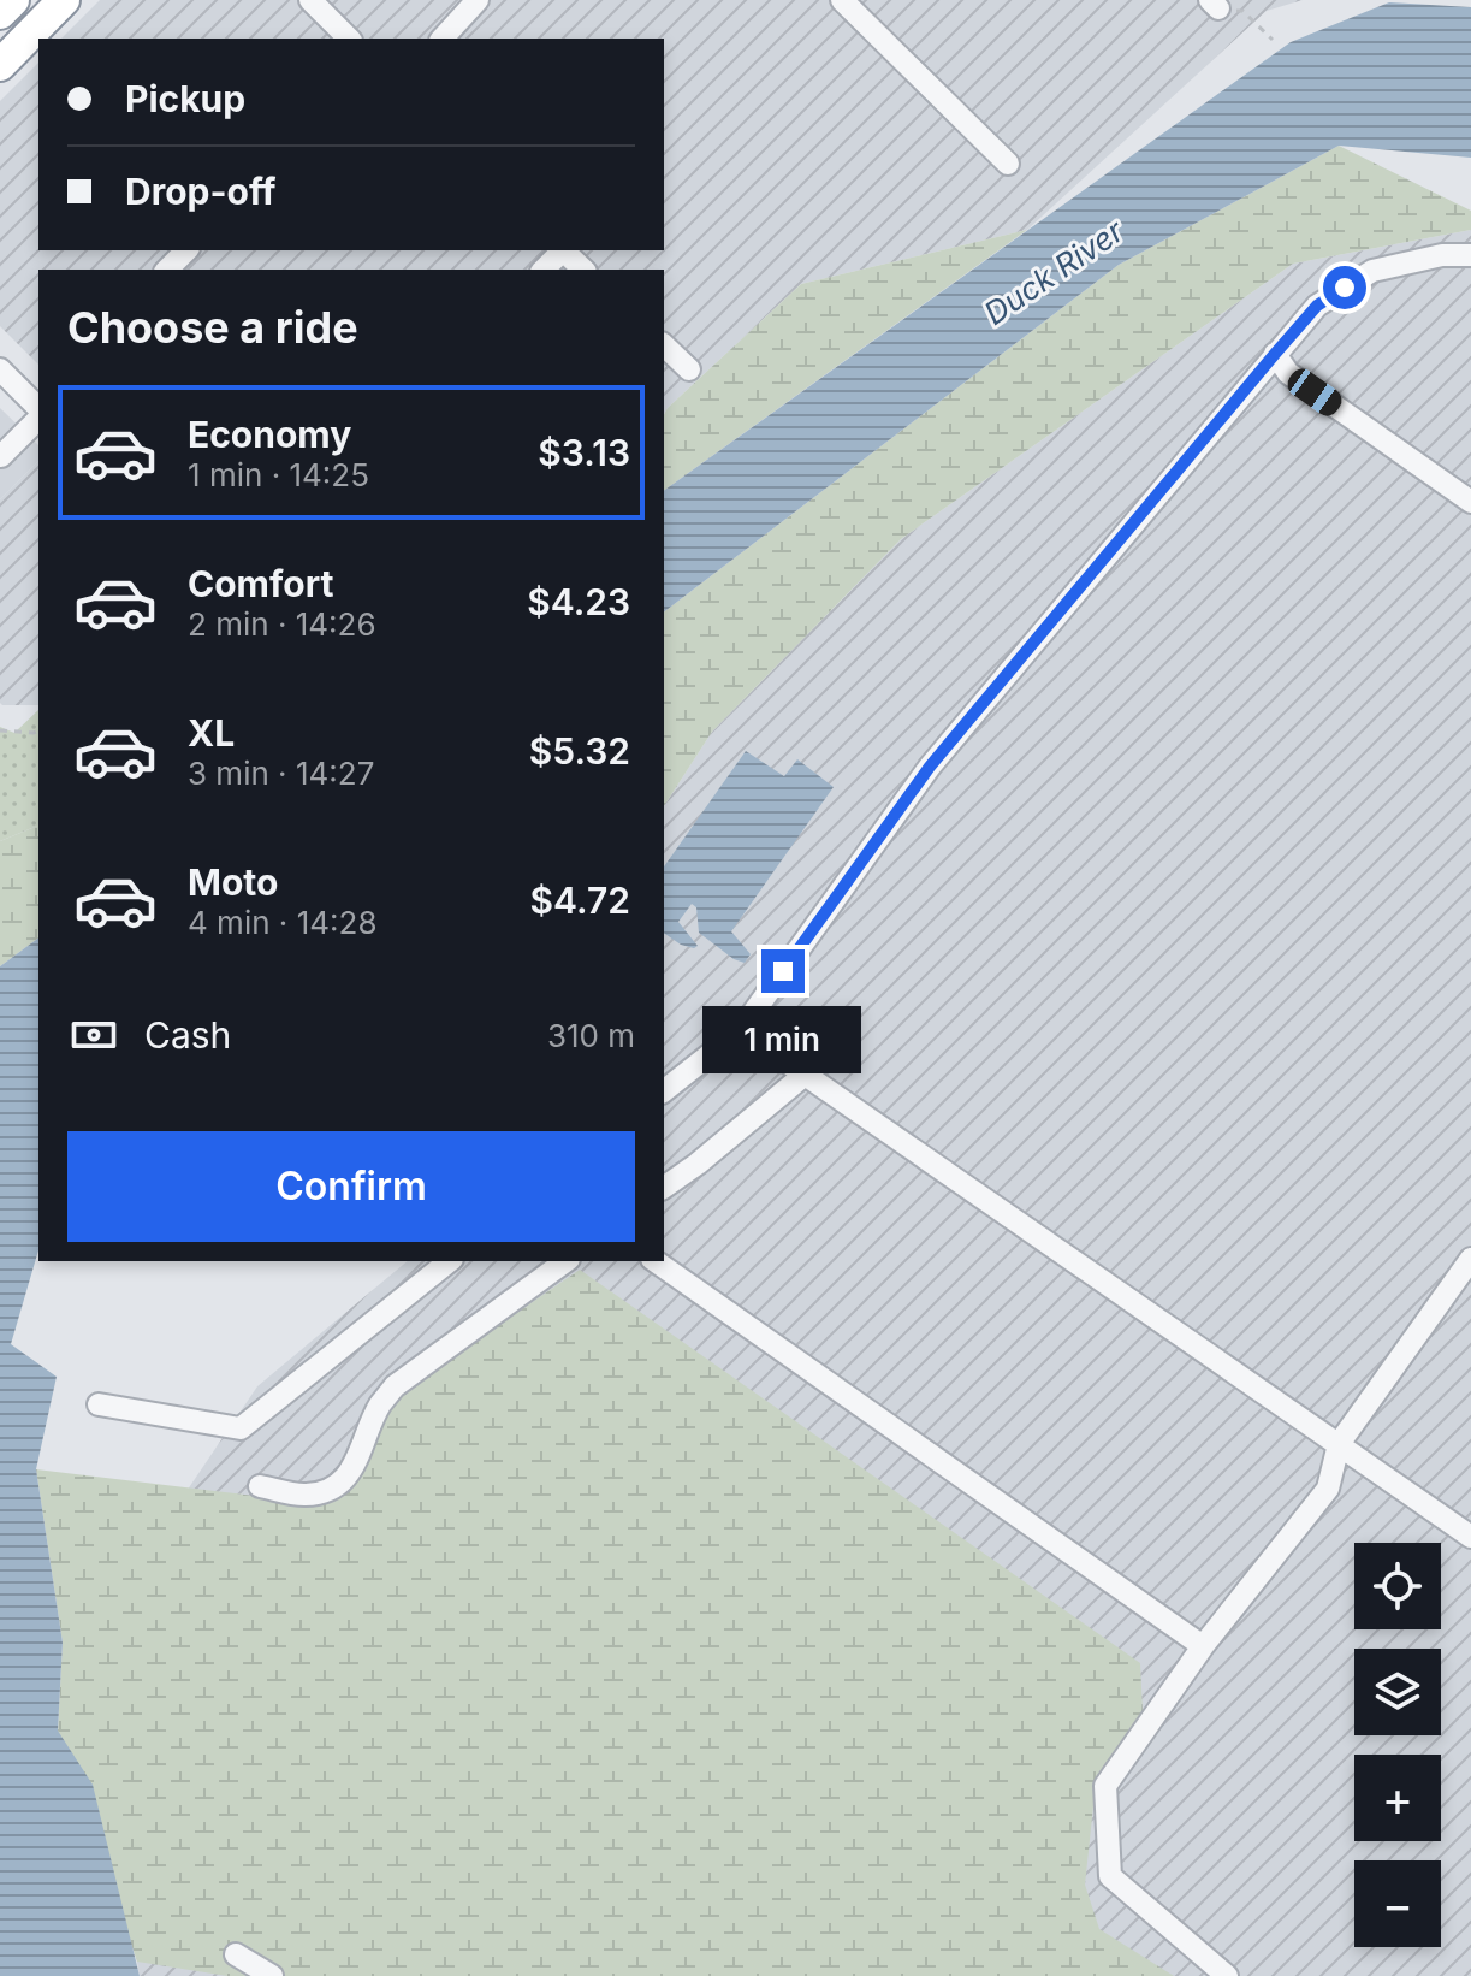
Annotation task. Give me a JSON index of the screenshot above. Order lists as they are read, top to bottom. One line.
{"water":["Duck River"],"page":{"banner":["Pickup","Drop-off"],"heading":"Choose a ride","list":[{"name":"Economy","note":"1 min · 14:25","value":"$3.13"},{"name":"Comfort","note":"2 min · 14:26","value":"$4.23"},{"name":"XL","note":"3 min · 14:27","value":"$5.32"},{"name":"Moto","note":"4 min · 14:28","value":"$4.72"}],"pay":["Cash","310 m"],"bubble":"1 min","buttons":"Confirm","map_buttons":["+","−"]}}
